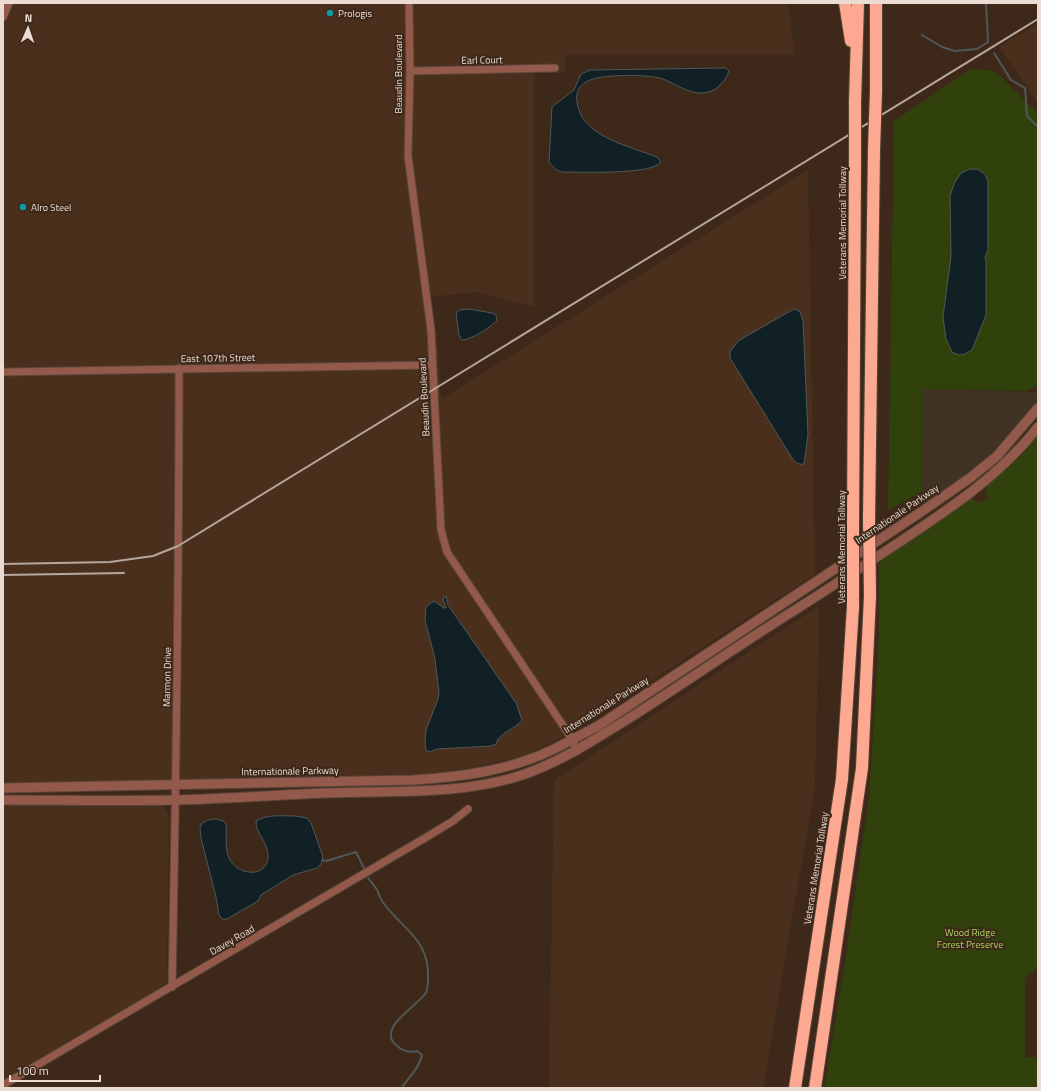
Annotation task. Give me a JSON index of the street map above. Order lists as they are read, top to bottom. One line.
{"streets":{"highway":["Veterans Memorial Tollway"],"street":["Earl Court","Beaudin Boulevard","East 107th Street","Internationale Parkway","Marmon Drive","Davey Road"]},"crossings":[["Earl Court","Beaudin Boulevard"],["Beaudin Boulevard","East 107th Street"],["Beaudin Boulevard","Internationale Parkway"],["East 107th Street","Marmon Drive"],["Internationale Parkway","Marmon Drive"],["Marmon Drive","Davey Road"]],"parks":["Wood Ridge Forest Preserve"],"places":["Prologis","Alro Steel"],"scale_bar":"100 m","north":"top"}
